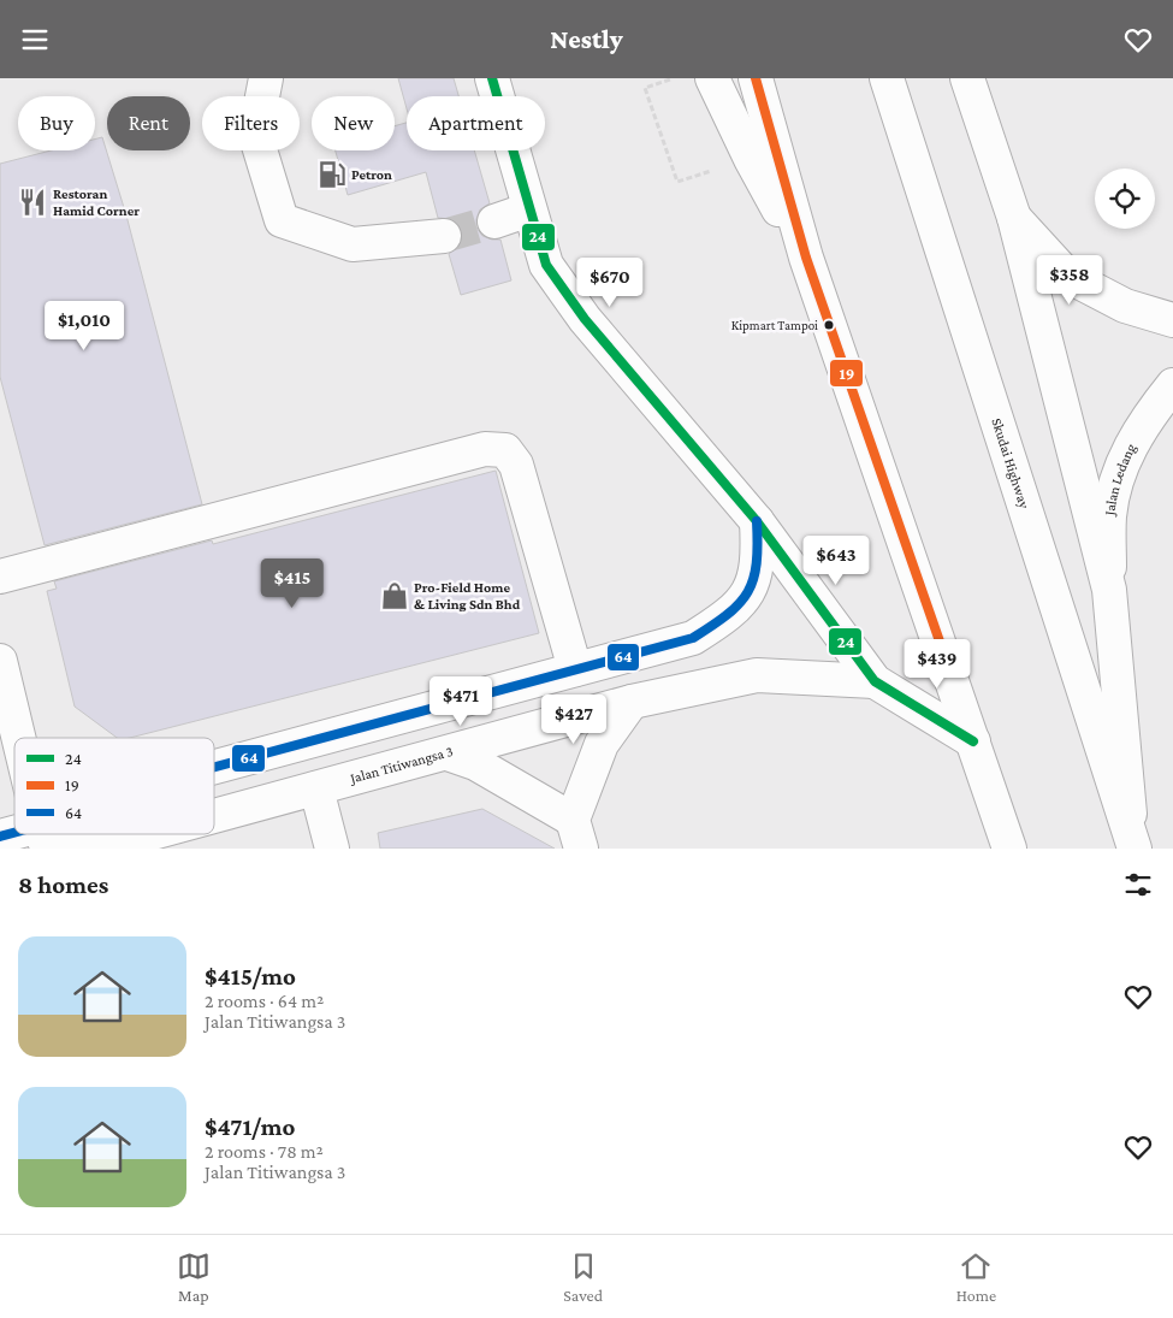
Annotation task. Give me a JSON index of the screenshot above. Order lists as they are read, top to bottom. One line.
{"streets":{"main road":["Skudai Highway","Jalan Ledang","Jalan Titiwangsa 3"]},"places":{"fuel station":["Petron"],"restaurant":["Restoran Hamid Corner"],"other":["Kipmart Tampoi"],"shop":["Pro-Field Home & Living Sdn Bhd"]},"lines":["transit line 24","transit line 19","transit line 64"],"legend":["24","19","64"],"page":{"header":"Nestly","chip":["Buy","Rent","Filters","New","Apartment"],"price":["$358","$670","$1,010","$643","$415","$439","$471","$427"],"heading":"8 homes","list":[{"name":"$415/mo","note":"2 rooms · 64 m² · Jalan Titiwangsa 3"},{"name":"$471/mo","note":"2 rooms · 78 m² · Jalan Titiwangsa 3"}],"tabs":["Map","Saved","Home"]}}
